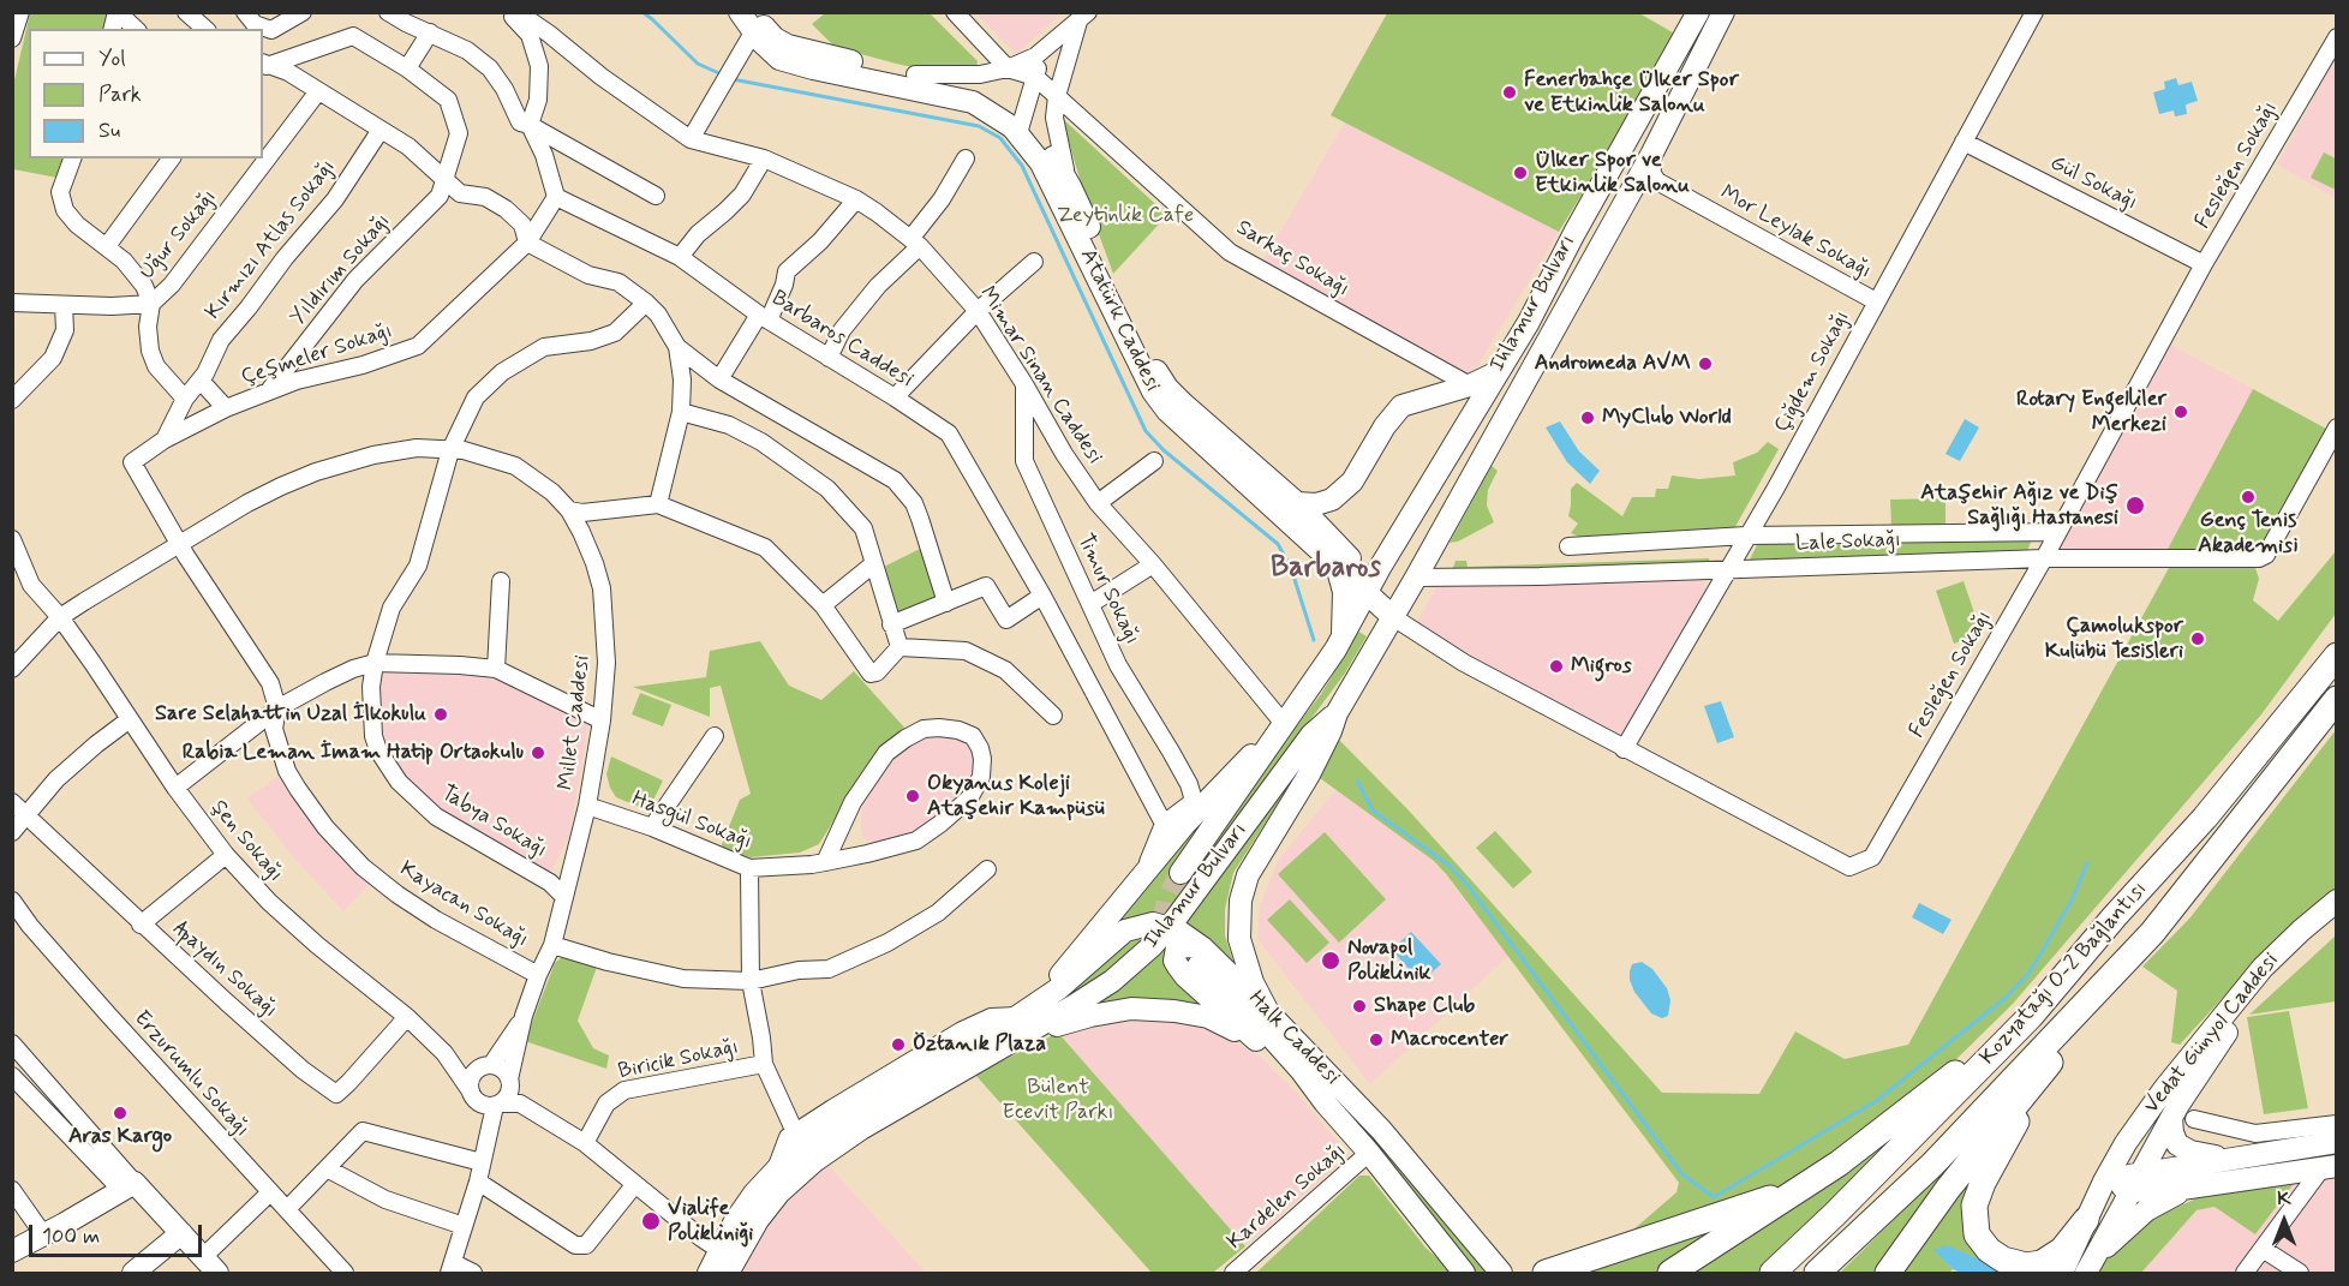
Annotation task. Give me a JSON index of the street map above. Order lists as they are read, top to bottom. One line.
{"streets":{"highway":["Kozyatağı O-2 Bağlantısı"],"main road":["Ihlamur Bulvarı","Atatürk Caddesi","Vedat Günyol Caddesi","Halk Caddesi"],"street":["Fesleğen Sokağı","Gül Sokağı","Mor Leylak Sokağı","Uğur Sokağı","Kırmızı Atlas Sokağı","Sarkaç Sokağı","Yıldırım Sokağı","Barbaros Caddesi","Çeşmeler Sokağı","Çiğdem Sokağı","Mimar Sinan Caddesi","Lale Sokağı","Timur Sokağı","Millet Caddesi","Hasgül Sokağı","Tabya Sokağı","Şen Sokağı","Kayacan Sokağı","Apaydın Sokağı","Biricik Sokağı","Erzurumlu Sokağı","Kardelen Sokağı"]},"crossings":[["Fesleğen Sokağı","Gül Sokağı"],["Fesleğen Sokağı","Ihlamur Bulvarı"],["Fesleğen Sokağı","Atatürk Caddesi"],["Fesleğen Sokağı","Çiğdem Sokağı"],["Fesleğen Sokağı","Lale Sokağı"],["Gül Sokağı","Çiğdem Sokağı"],["Mor Leylak Sokağı","Ihlamur Bulvarı"],["Mor Leylak Sokağı","Çiğdem Sokağı"],["Kırmızı Atlas Sokağı","Çeşmeler Sokağı"],["Yıldırım Sokağı","Çeşmeler Sokağı"],["Ihlamur Bulvarı","Atatürk Caddesi"],["Ihlamur Bulvarı","Lale Sokağı"],["Ihlamur Bulvarı","Halk Caddesi"],["Barbaros Caddesi","Çeşmeler Sokağı"],["Çeşmeler Sokağı","Millet Caddesi"],["Çeşmeler Sokağı","Kayacan Sokağı"],["Çiğdem Sokağı","Lale Sokağı"],["Mimar Sinan Caddesi","Timur Sokağı"],["Millet Caddesi","Hasgül Sokağı"],["Millet Caddesi","Tabya Sokağı"],["Millet Caddesi","Şen Sokağı"],["Millet Caddesi","Kayacan Sokağı"],["Şen Sokağı","Apaydın Sokağı"]],"districts":["Barbaros"],"parks":["Zeytinlik Cafe","Bülent Ecevit Parkı"],"places":["Fenerbahçe Ülker Spor ve Etkinlik Salonu","Ülker Spor ve Etkinlik Salonu","Andromeda AVM","Rotary Engelliler Merkezi","MyClub World","Genç Tenis Akademisi","Ataşehir Ağız ve Diş Sağlığı Hastanesi","Çamolukspor Kulübü Tesisleri","Migros","Sare Selahattin Uzal İlkokulu","Rabia Leman İmam Hatip Ortaokulu","Okyanus Koleji Ataşehir Kampüsü","Novapol Poliklinik","Shape Club","Macrocenter","Öztanık Plaza","Aras Kargo","Vialife Polikliniği"],"legend":["Yol","Park","Su"],"scale_bar":"100 m","north":"top"}
